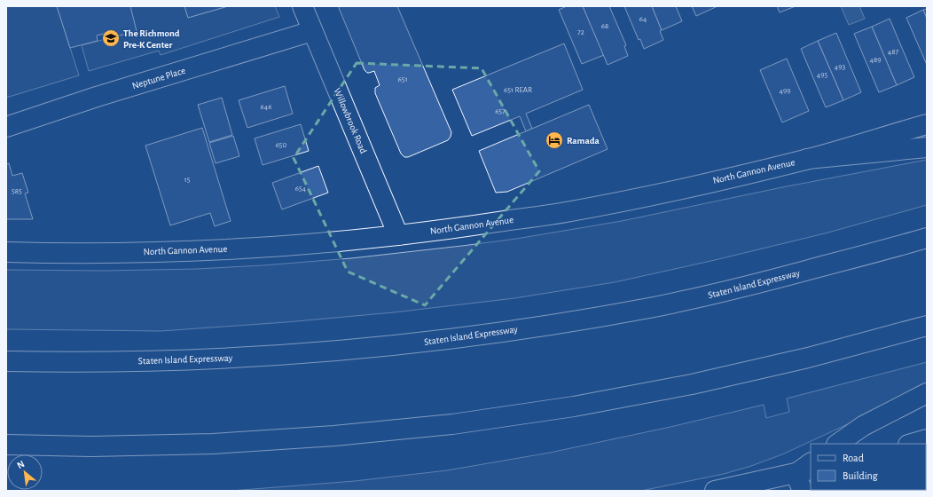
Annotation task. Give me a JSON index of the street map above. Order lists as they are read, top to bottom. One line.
{"streets":{"main road":["Neptune Place","Willowbrook Road","North Gannon Avenue","Staten Island Expressway"]},"crossings":[["Neptune Place","Willowbrook Road"],["Willowbrook Road","North Gannon Avenue"]],"places":{"school or university":["The Richmond Pre-K Center"],"hotel":["Ramada"]},"house_numbers":["64","68","72","487","489","493","495","651","651 REAR","499","646","657","650","15","654","585"],"legend":["Road","Building"],"north":"top left"}
